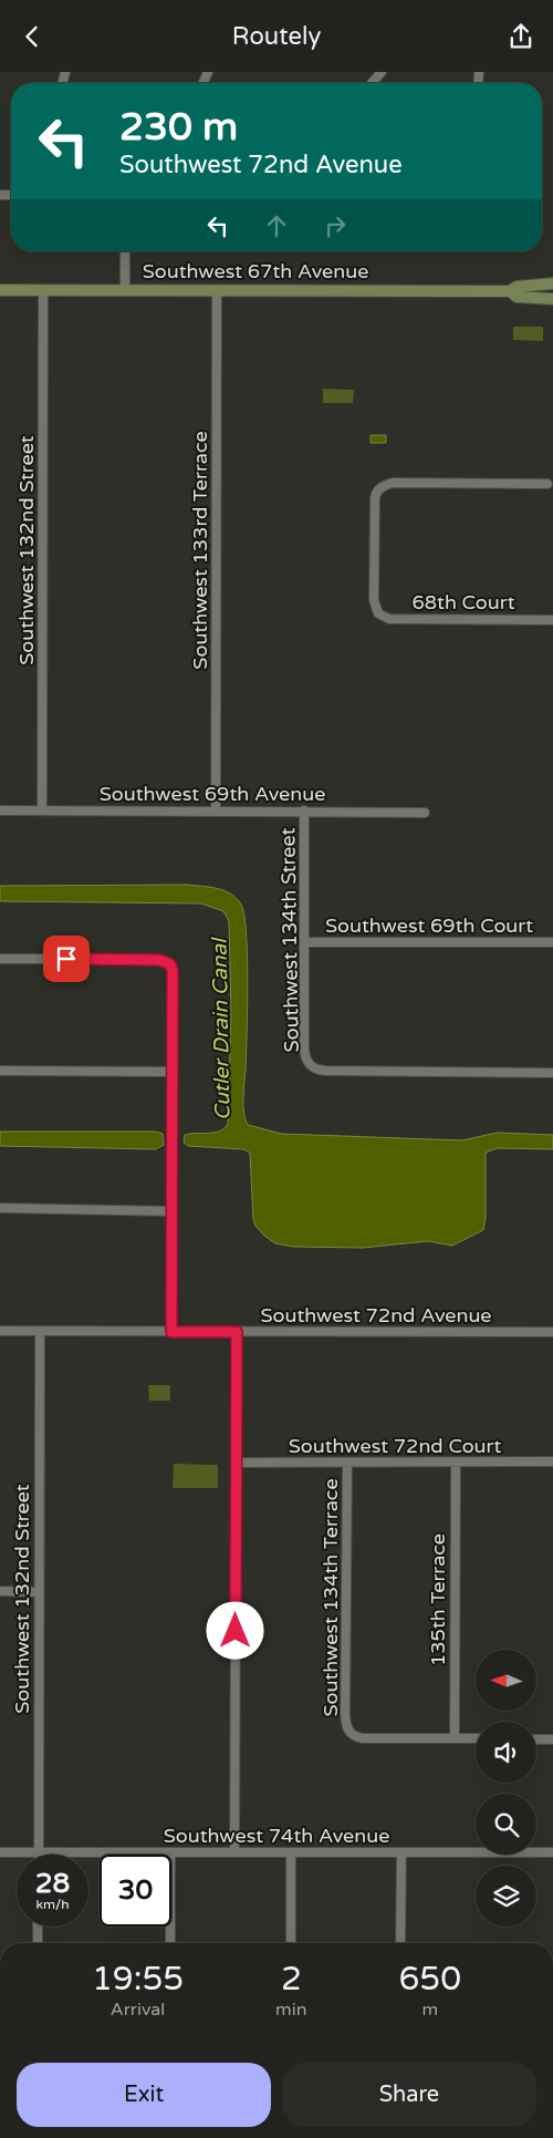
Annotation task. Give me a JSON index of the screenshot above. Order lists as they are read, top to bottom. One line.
{"streets":{"main road":["Southwest 67th Avenue"],"street":["Southwest 132nd Street","Southwest 133rd Terrace","68th Court","Southwest 69th Avenue","Southwest 69th Court","Southwest 134th Street","Southwest 72nd Avenue","Southwest 72nd Court","Southwest 134th Terrace","135th Terrace","Southwest 74th Avenue"]},"crossings":[["Southwest 67th Avenue","Southwest 132nd Street"],["Southwest 67th Avenue","Southwest 133rd Terrace"],["Southwest 132nd Street","Southwest 69th Avenue"],["Southwest 132nd Street","Southwest 72nd Avenue"],["Southwest 132nd Street","Southwest 74th Avenue"],["Southwest 133rd Terrace","Southwest 69th Avenue"],["Southwest 69th Avenue","Southwest 134th Street"],["Southwest 69th Court","Southwest 134th Street"],["Southwest 72nd Court","Southwest 134th Terrace"],["Southwest 72nd Court","135th Terrace"],["Southwest 134th Terrace","135th Terrace"]],"water":["Cutler Drain Canal"],"north":"left","page":{"header":"Routely","turn":["230 m","Southwest 72nd Avenue"],"speed":"28 km/h","limit":"30","eta":["19:55","Arrival","2","min","650","m"],"buttons":["Exit","Share"]}}
